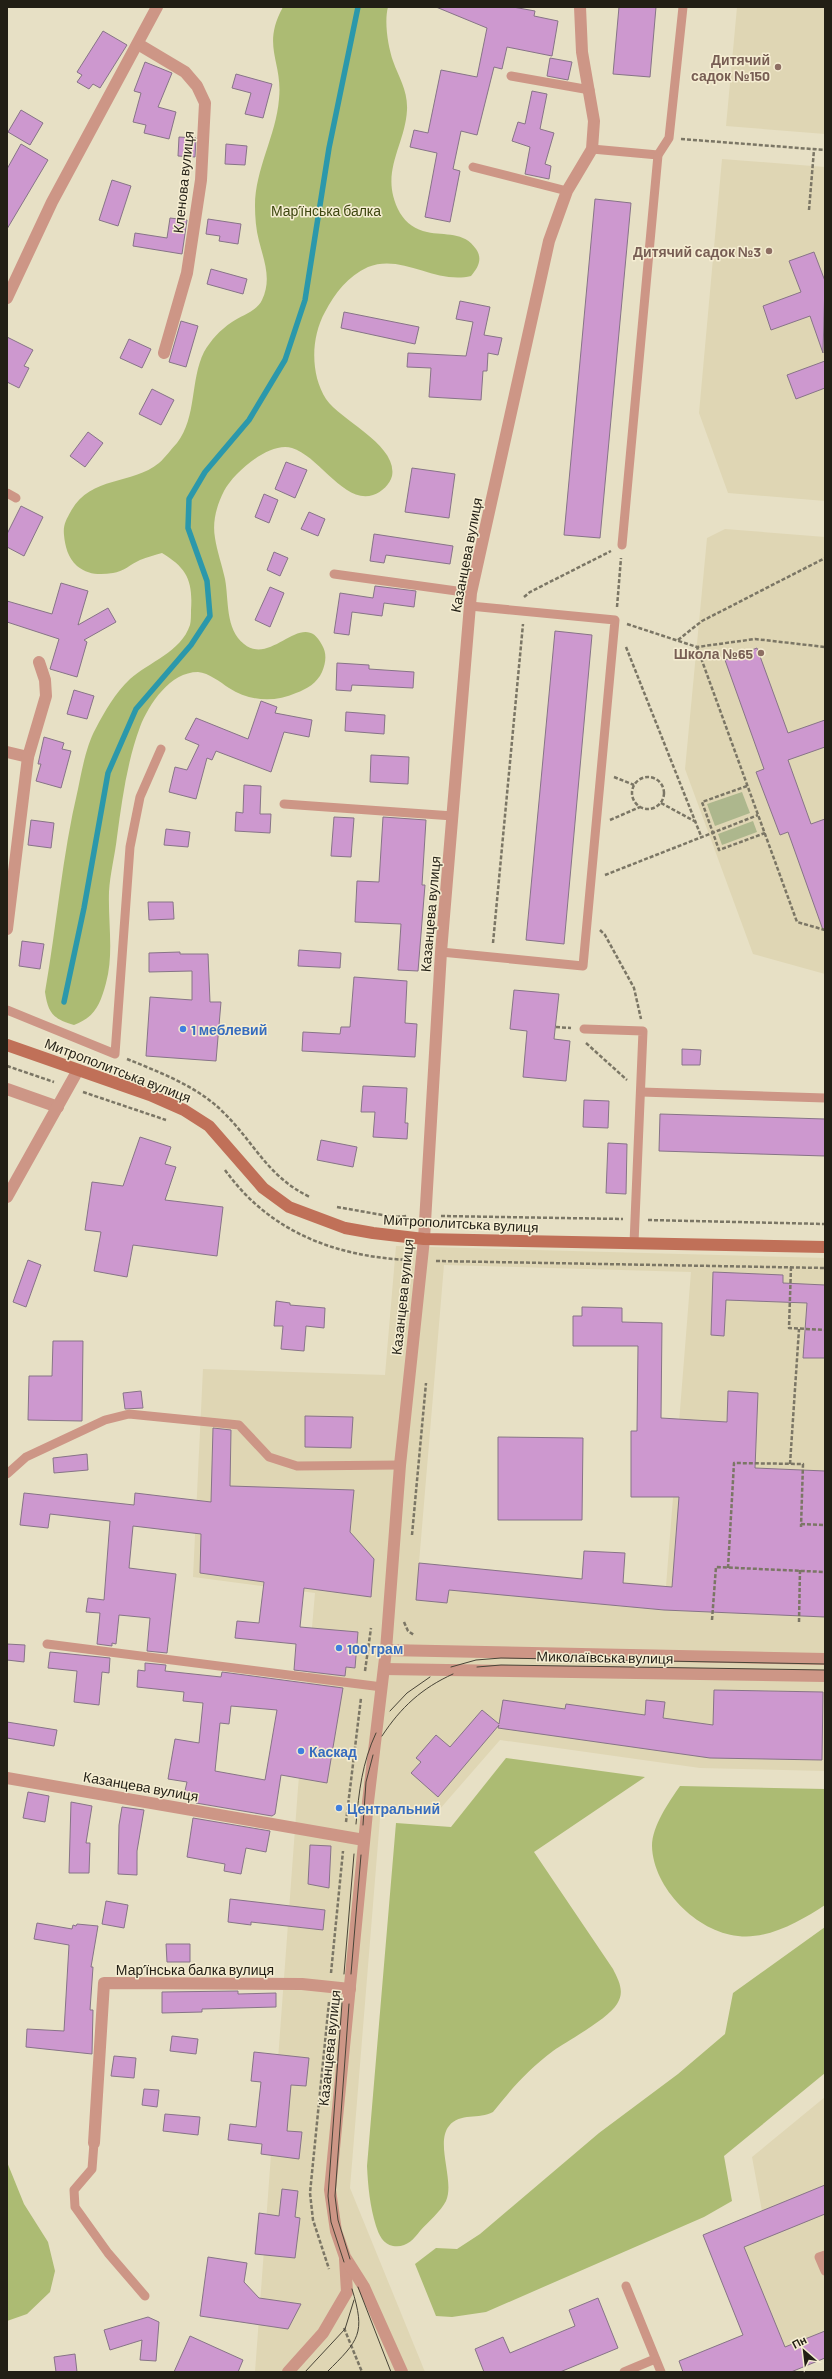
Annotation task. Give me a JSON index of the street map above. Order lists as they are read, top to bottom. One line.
{"streets":{"main road":["Митрополитська вулиця"],"street":["Кленова вулиця","Казанцева вулиця","Миколаївська вулиця","Мар’їнська балка вулиця"]},"crossings":[["Казанцева вулиця","Митрополитська вулиця"],["Казанцева вулиця","Миколаївська вулиця"],["Казанцева вулиця","Мар’їнська балка вулиця"]],"parks":["Мар’їнська балка"],"places":["Дитячий садок №150","Дитячий садок №3","Школа №65","1 меблевий","100 грам","Каскад","Центральний"],"north":"top left"}
